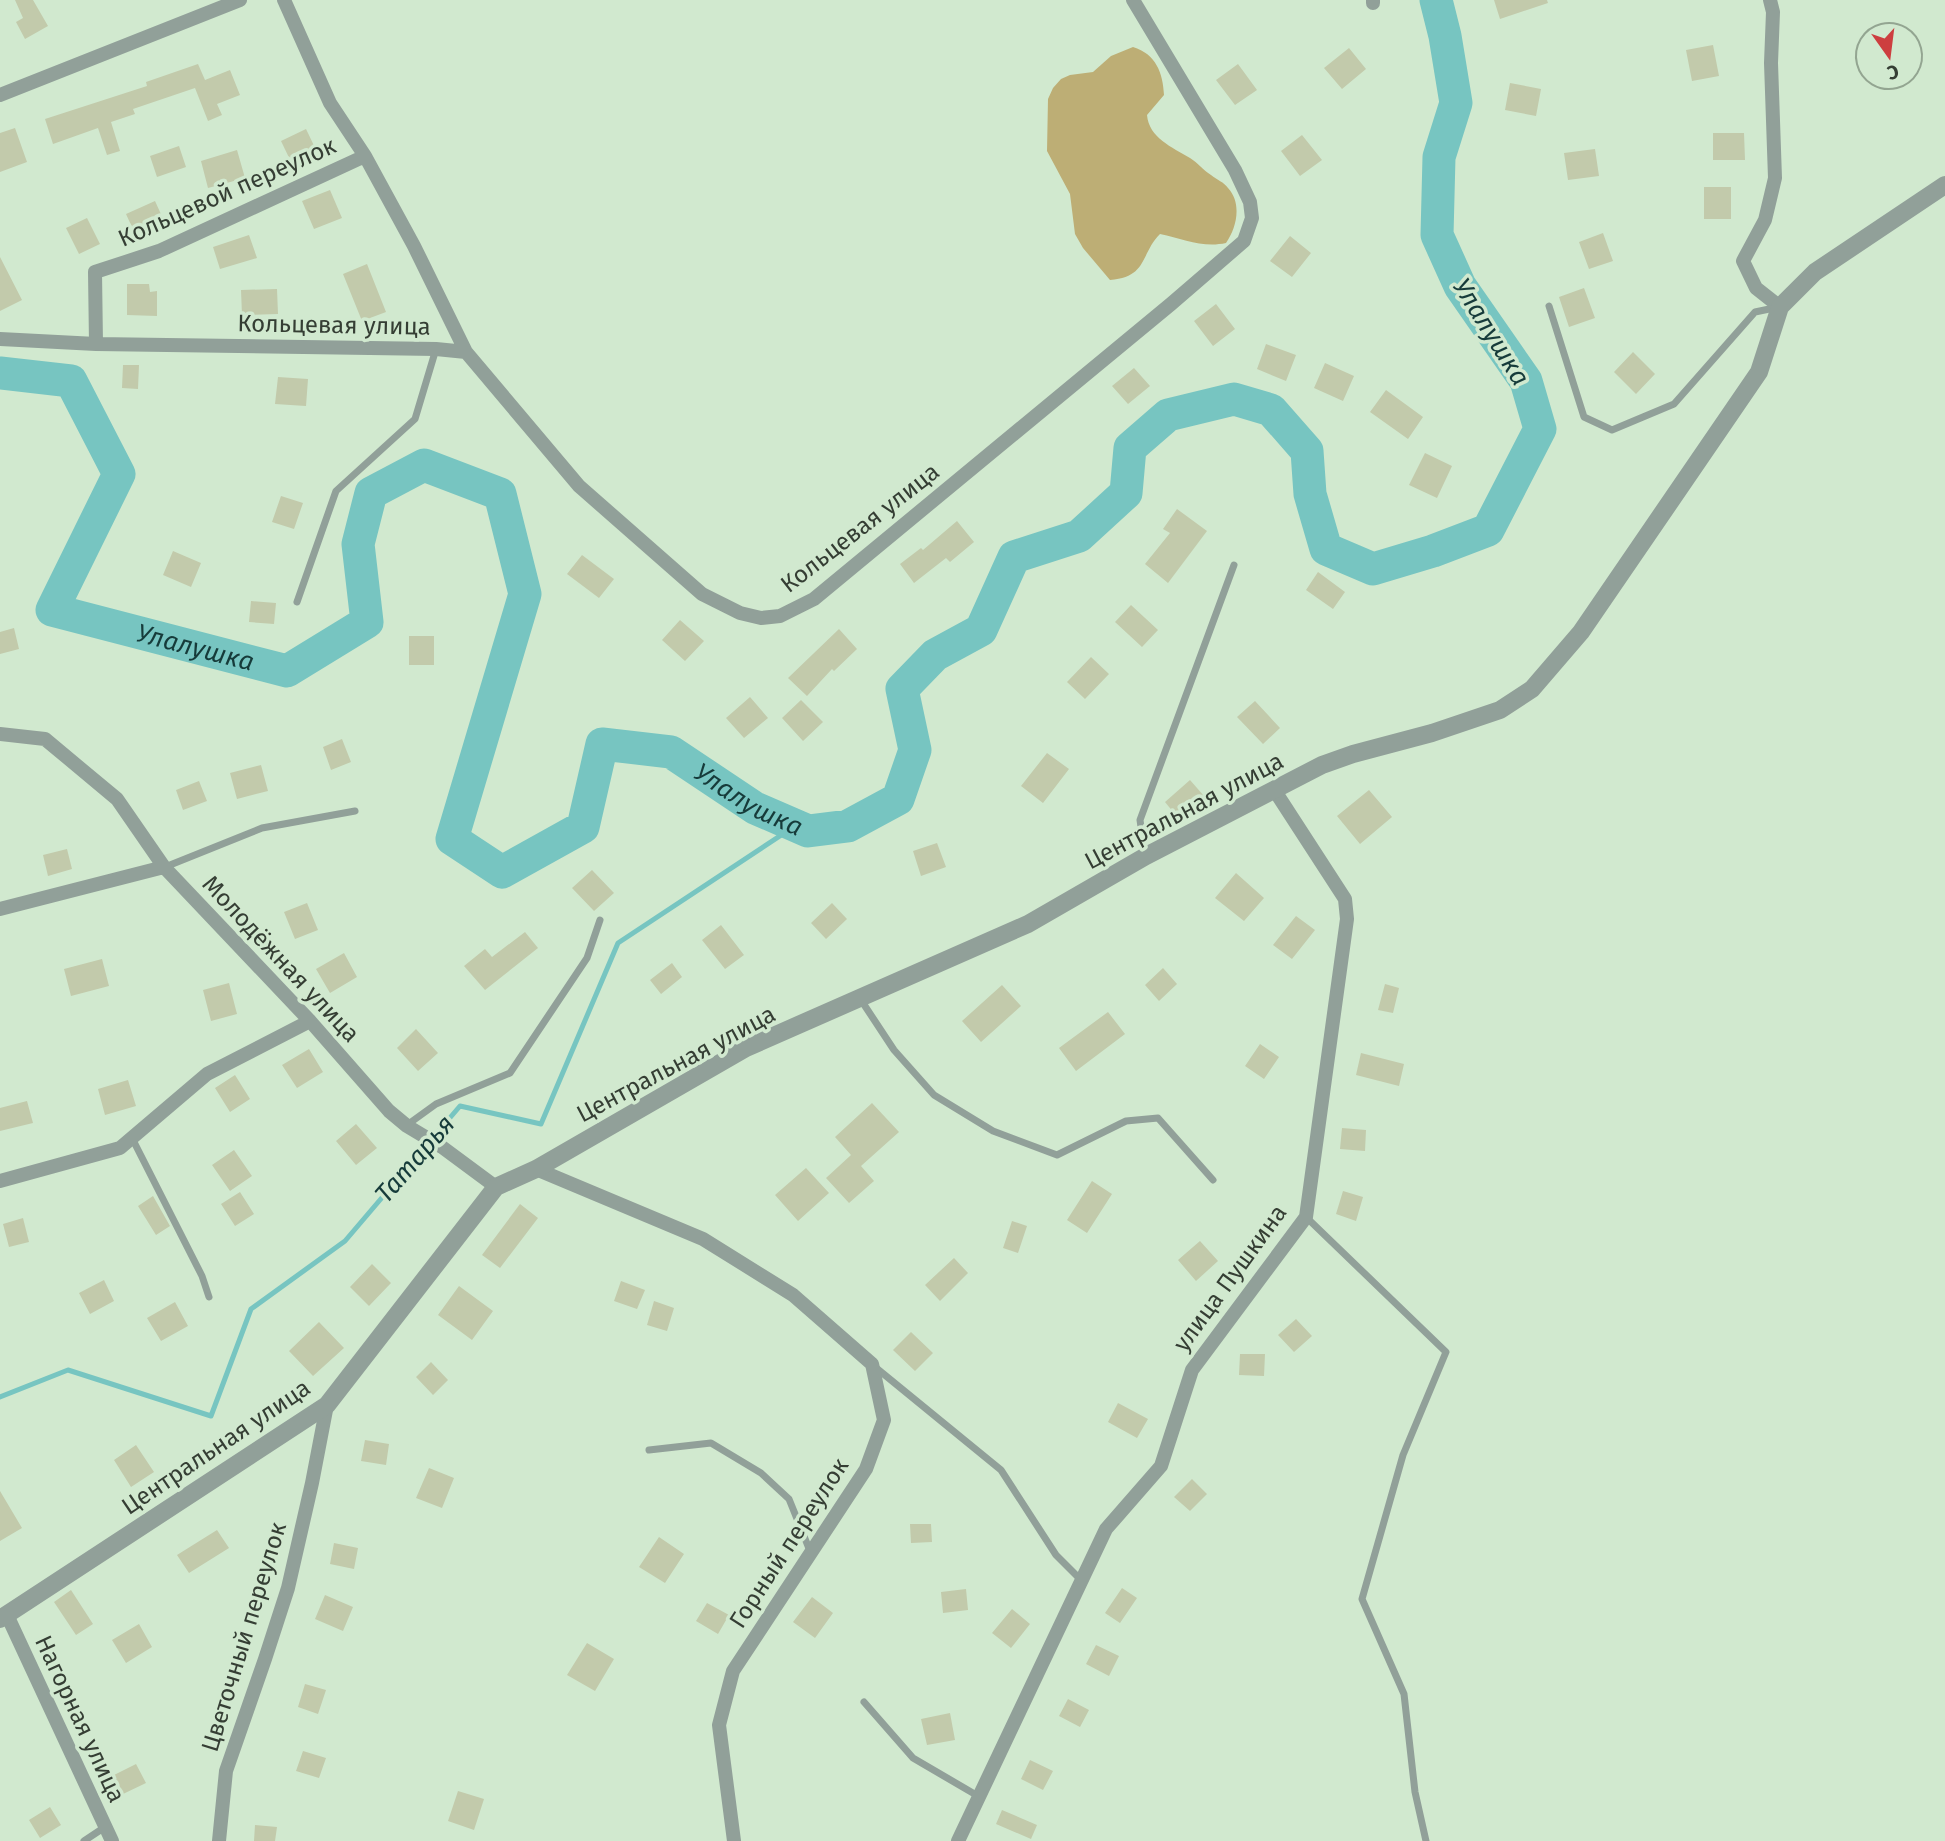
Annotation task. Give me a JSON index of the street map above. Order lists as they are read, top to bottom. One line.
{"streets":{"street":["Кольцевой переулок","Кольцевая улица","Центральная улица","Молодёжная улица","улица Пушкина","Горный переулок","Цветочный переулок","Нагорная улица"]},"crossings":[["Кольцевой переулок","Кольцевая улица"],["Центральная улица","Молодёжная улица"],["Центральная улица","улица Пушкина"],["Центральная улица","Цветочный переулок"],["Центральная улица","Нагорная улица"]],"water":["Улалушка","Татарья"],"north":"bottom"}
